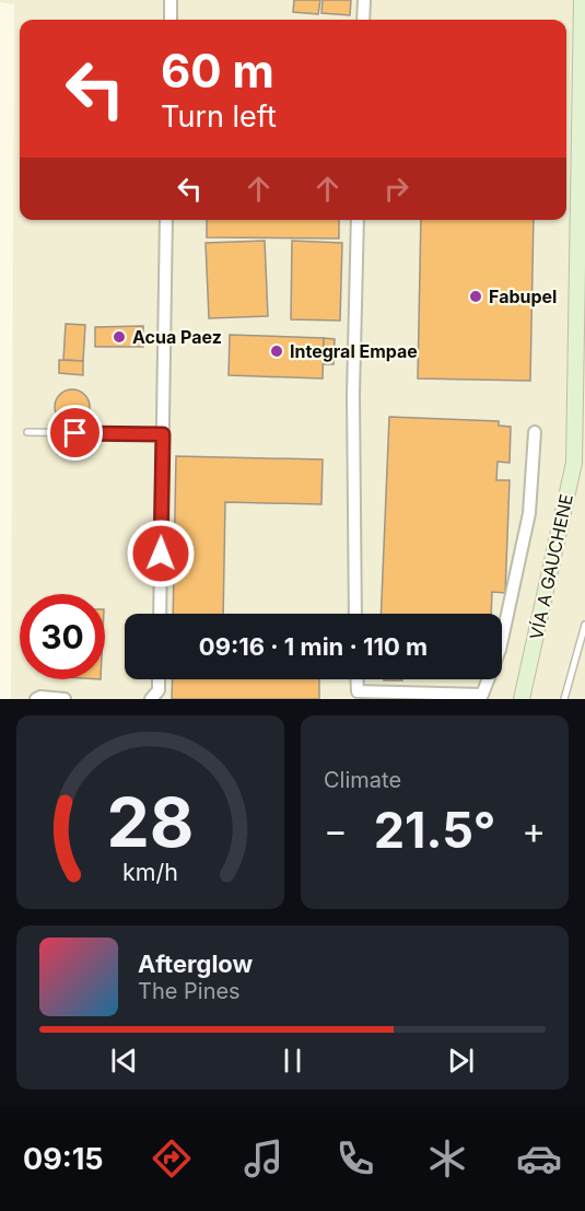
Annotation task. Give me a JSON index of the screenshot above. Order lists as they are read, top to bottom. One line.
{"streets":{"street":["VÍA A GAUCHENE"]},"places":["Fabupel","Acua Paez","Integral Empae"],"page":{"turn":["60 m","Turn left"],"limit":"30","trip":"09:16 · 1 min · 110 m","tile":"Climate","heat":["−","21.5°","+"],"song":["Afterglow","The Pines"],"tabs":"09:15","gauge":["28","km/h"]}}
